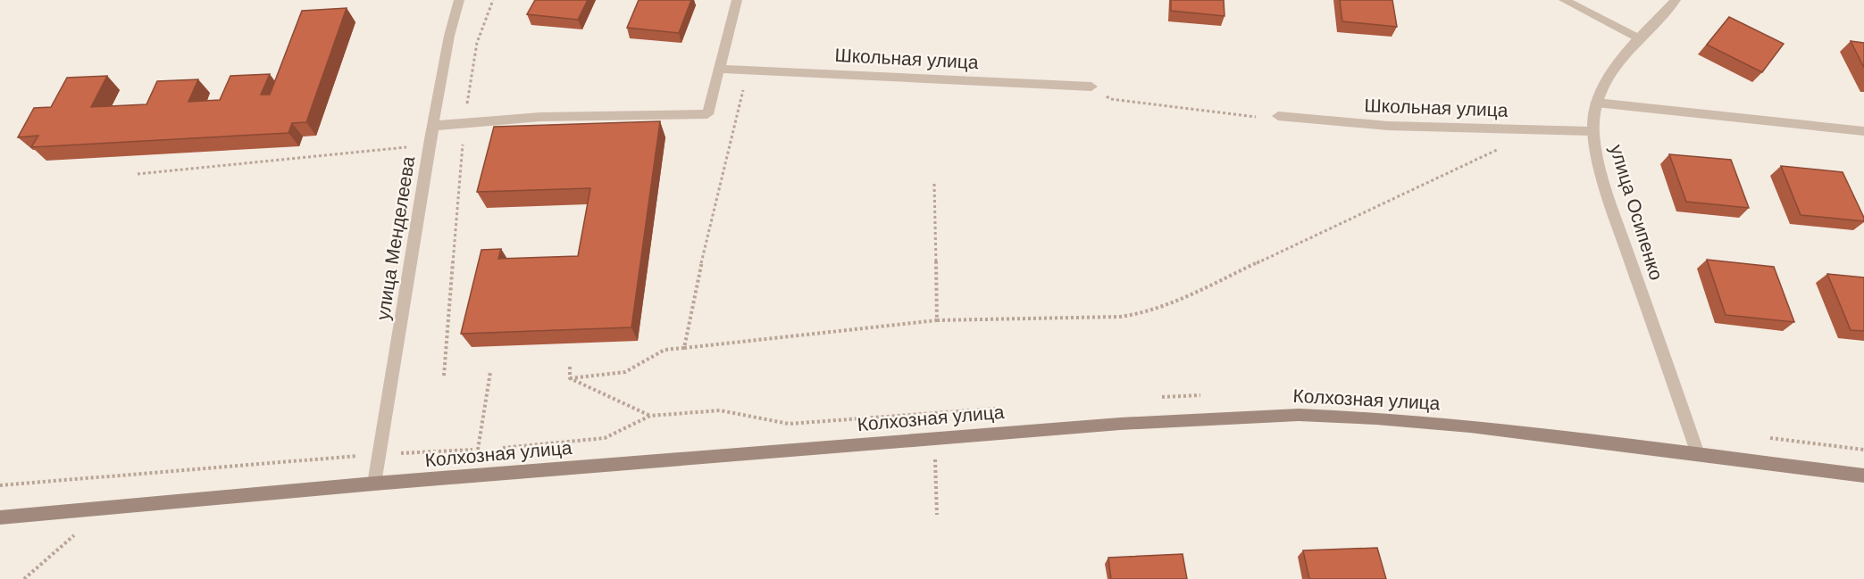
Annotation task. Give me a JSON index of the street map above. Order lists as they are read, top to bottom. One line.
{"streets":{"main road":["Колхозная улица"],"street":["Школьная улица","улица Осипенко","улица Менделеева"]},"crossings":[["Школьная улица","улица Осипенко"],["улица Осипенко","Колхозная улица"],["улица Менделеева","Колхозная улица"]]}
